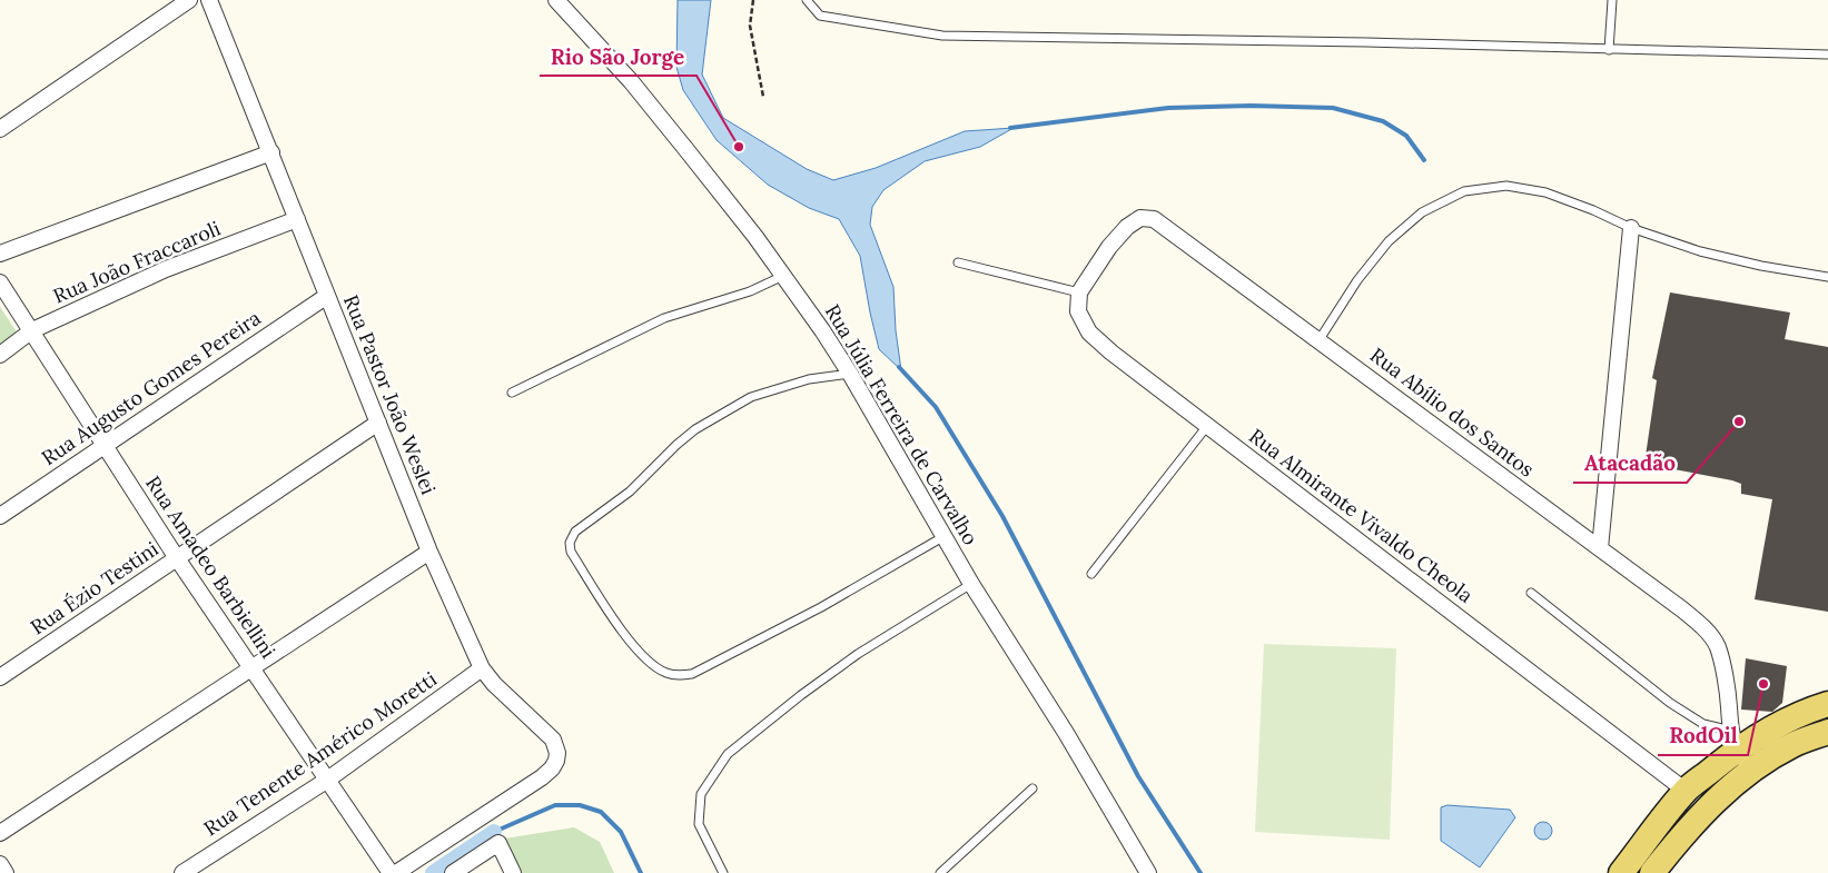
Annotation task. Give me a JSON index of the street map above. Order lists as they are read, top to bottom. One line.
{"streets":{"street":["Rua João Fraccaroli","Rua Augusto Gomes Pereira","Rua Pastor João Weslei","Rua Abílio dos Santos","Rua Júlia Ferreira de Carvalho","Rua Almirante Vivaldo Cheola","Rua Amadeo Barbiellini","Rua Ézio Testini","Rua Tenente Américo Moretti"]},"crossings":[["Rua João Fraccaroli","Rua Pastor João Weslei"],["Rua João Fraccaroli","Rua Amadeo Barbiellini"],["Rua Augusto Gomes Pereira","Rua Pastor João Weslei"],["Rua Augusto Gomes Pereira","Rua Amadeo Barbiellini"],["Rua Pastor João Weslei","Rua Ézio Testini"],["Rua Pastor João Weslei","Rua Tenente Américo Moretti"],["Rua Abílio dos Santos","Rua Almirante Vivaldo Cheola"],["Rua Amadeo Barbiellini","Rua Ézio Testini"],["Rua Amadeo Barbiellini","Rua Tenente Américo Moretti"]],"places":["Rio São Jorge","Atacadão","RodOil"]}
